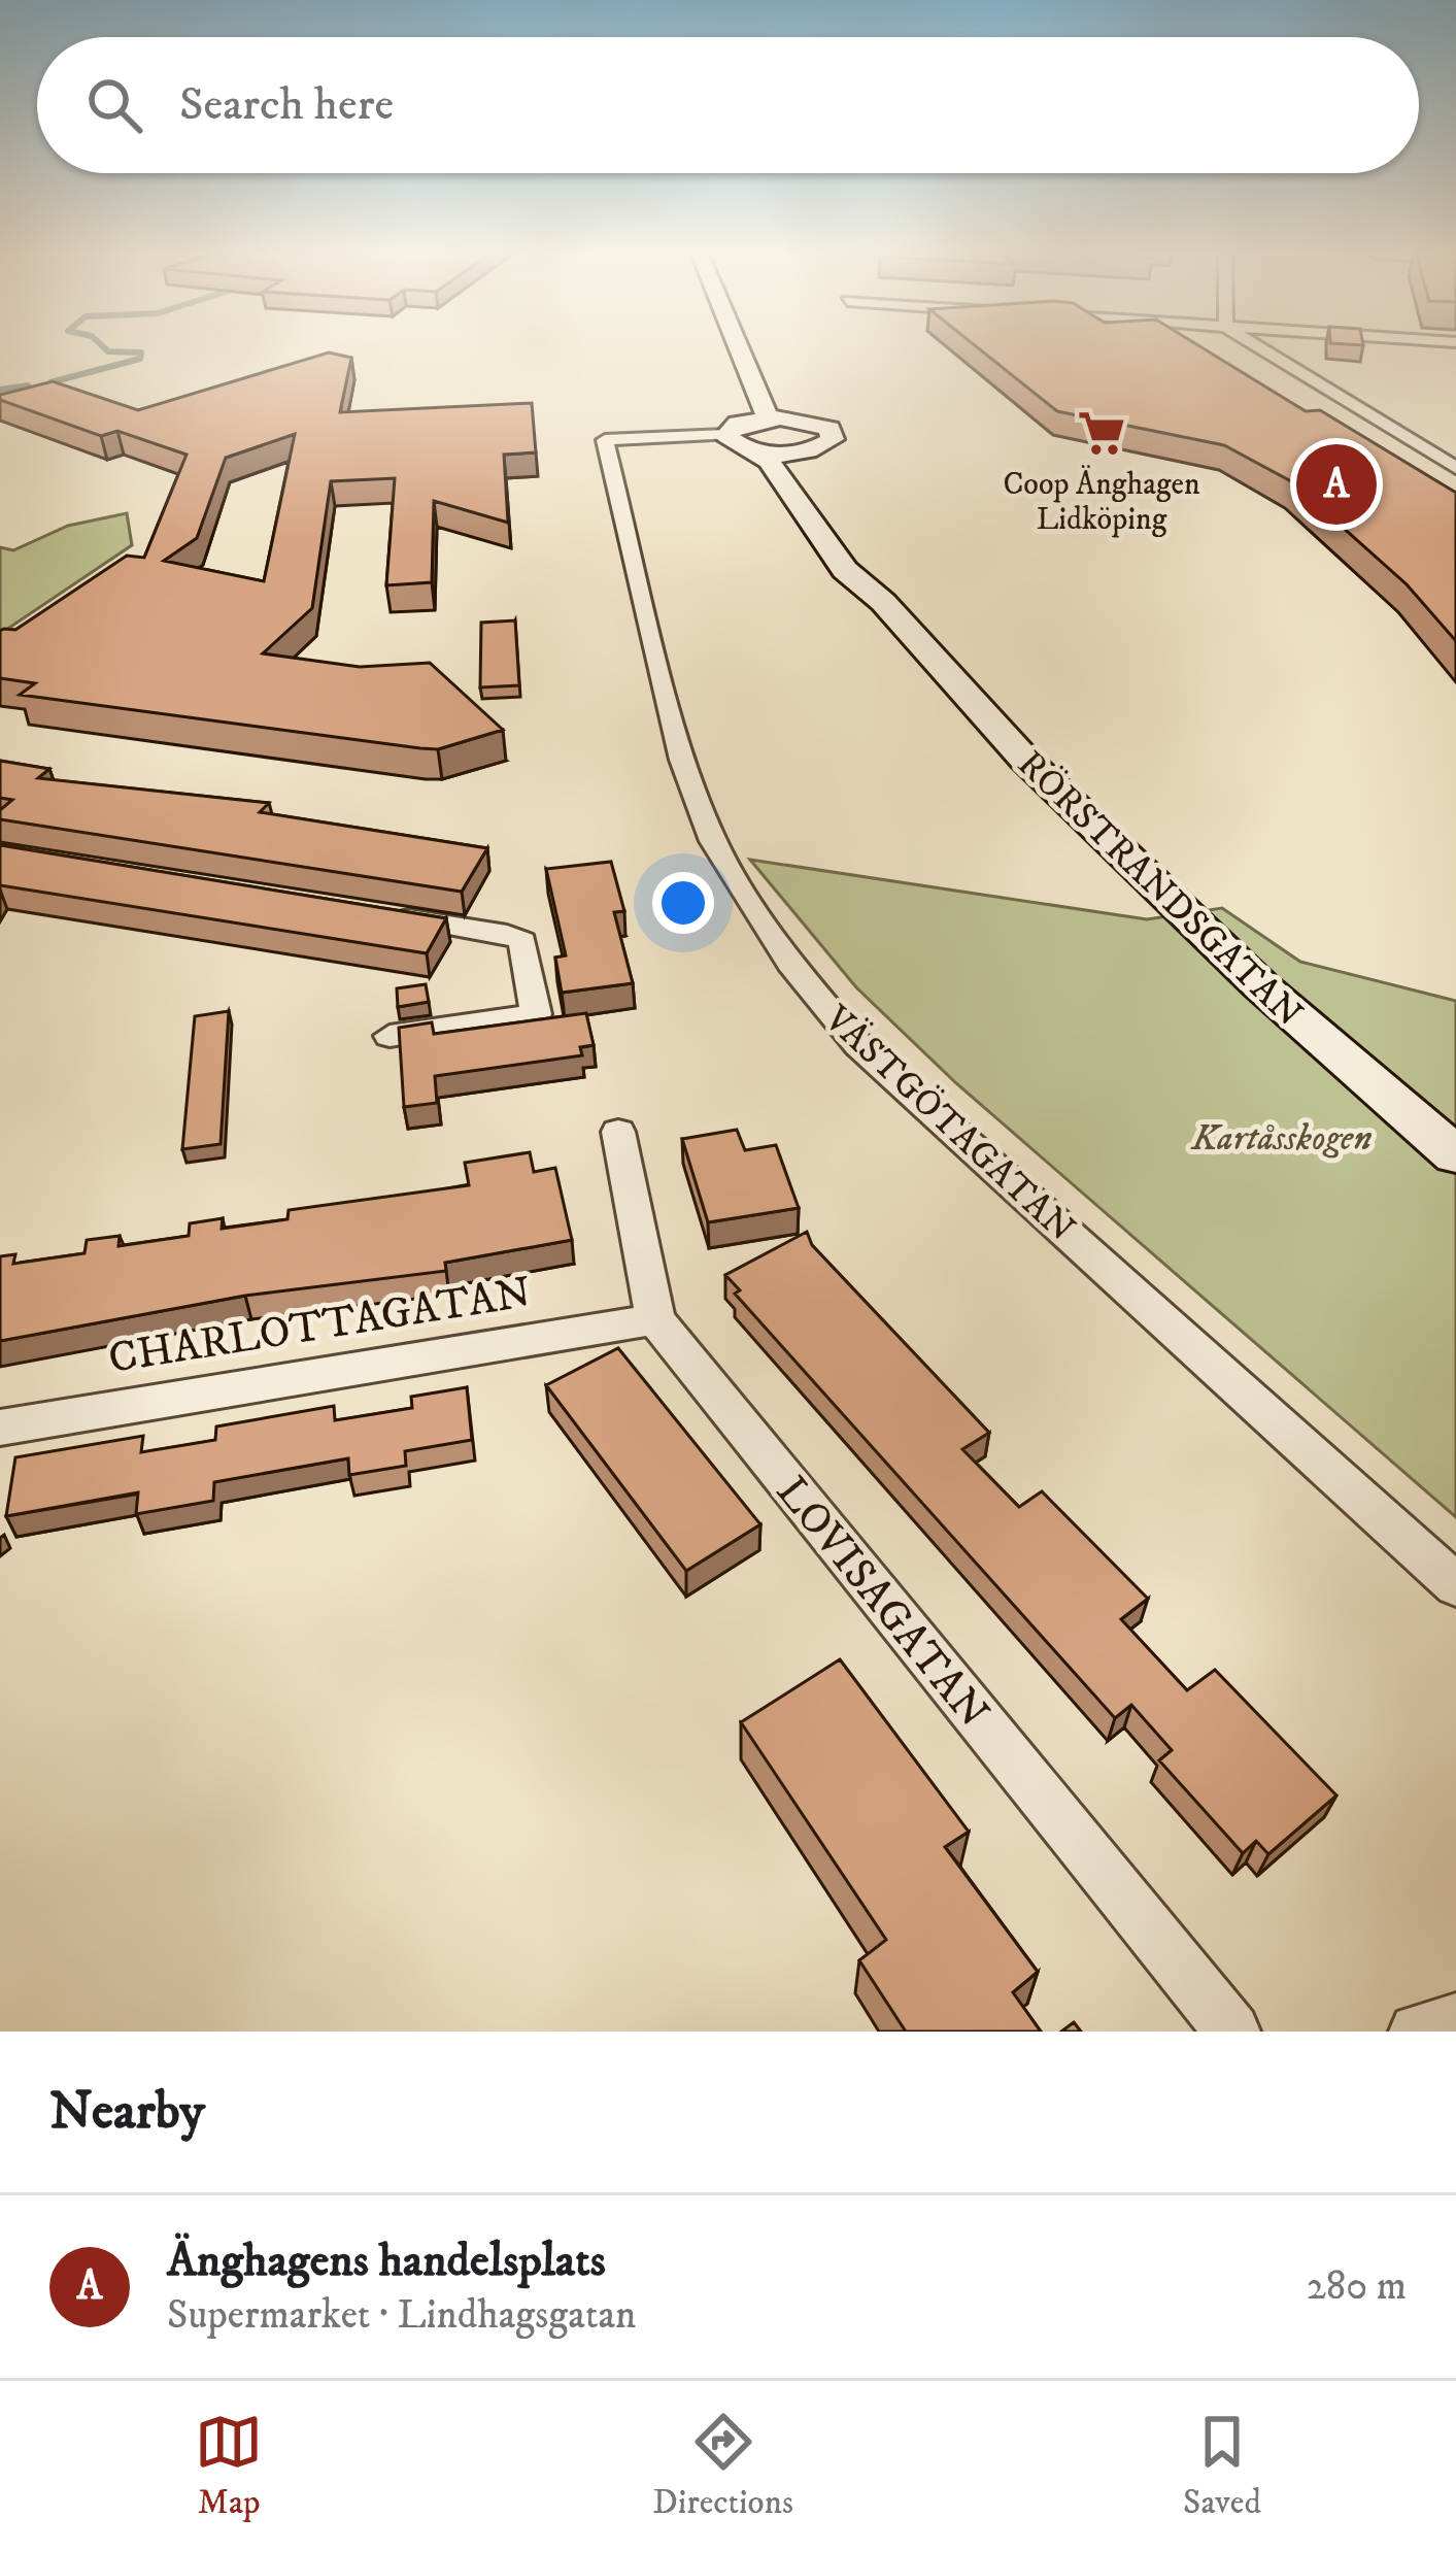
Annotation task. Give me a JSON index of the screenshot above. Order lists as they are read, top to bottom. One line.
{"streets":{"main road":["RÖRSTRANDSGATAN"],"street":["VÄSTGÖTAGATAN","CHARLOTTAGATAN","LOVISAGATAN"]},"crossings":[["RÖRSTRANDSGATAN","VÄSTGÖTAGATAN"],["CHARLOTTAGATAN","LOVISAGATAN"]],"parks":["Kartåsskogen"],"places":{"supermarket":["Coop Änghagen Lidköping"]},"page":{"search":"Search here","pins":"A","heading":"Nearby","list":[{"mark":"A","name":"Änghagens handelsplats","note":"Supermarket · Lindhagsgatan","value":"280 m"}],"nav":["Map","Directions","Saved"]}}
